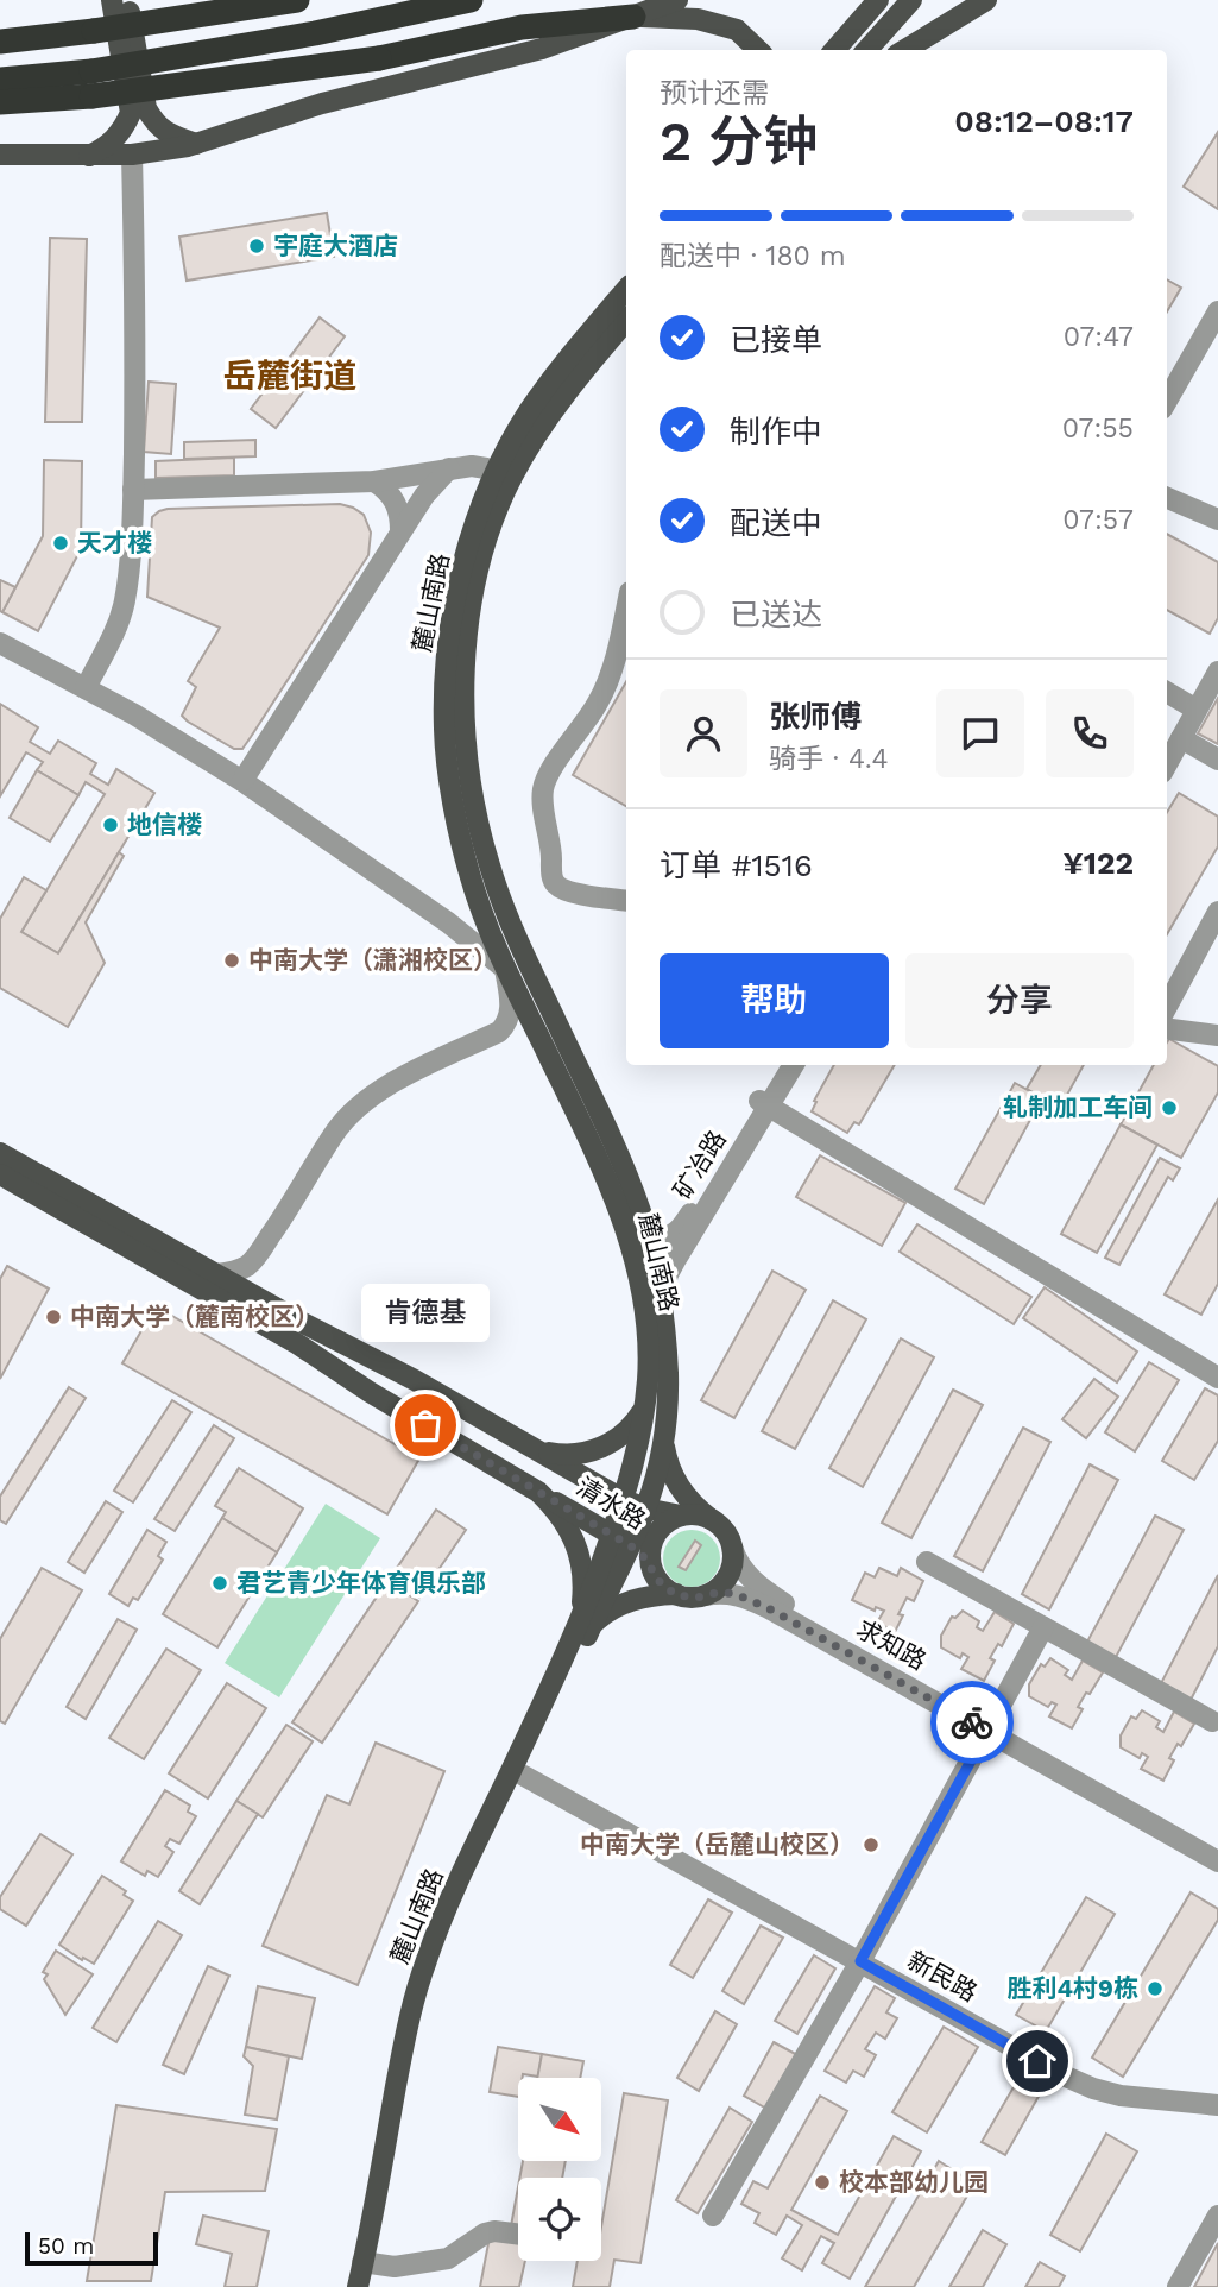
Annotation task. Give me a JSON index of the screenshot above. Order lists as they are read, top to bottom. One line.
{"streets":{"main road":["麓山南路","清水路"],"street":["矿冶路","求知路","新民路"]},"crossings":[["麓山南路","矿冶路"],["麓山南路","清水路"],["麓山南路","新民路"],["清水路","求知路"]],"districts":["岳麓街道"],"places":["宇庭大酒店","天才楼","地信楼","中南大学（潇湘校区）","轧制加工车间","中南大学（麓南校区）","肯德基","君艺青少年体育俱乐部","中南大学（岳麓山校区）","胜利4村9栋","校本部幼儿园"],"scale_bar":"50 m","north":"bottom right","page":{"heading":["2 分钟","预计还需","08:12–08:17"],"panel":["张师傅","骑手 · 4.4","订单 #1516","¥122"],"bar":"配送中 · 180 m","list":[["已接单","07:47"],["制作中","07:55"],["配送中","07:57"],"已送达"],"buttons":["帮助","分享"],"bubble":"肯德基","scale":"50 m"}}
